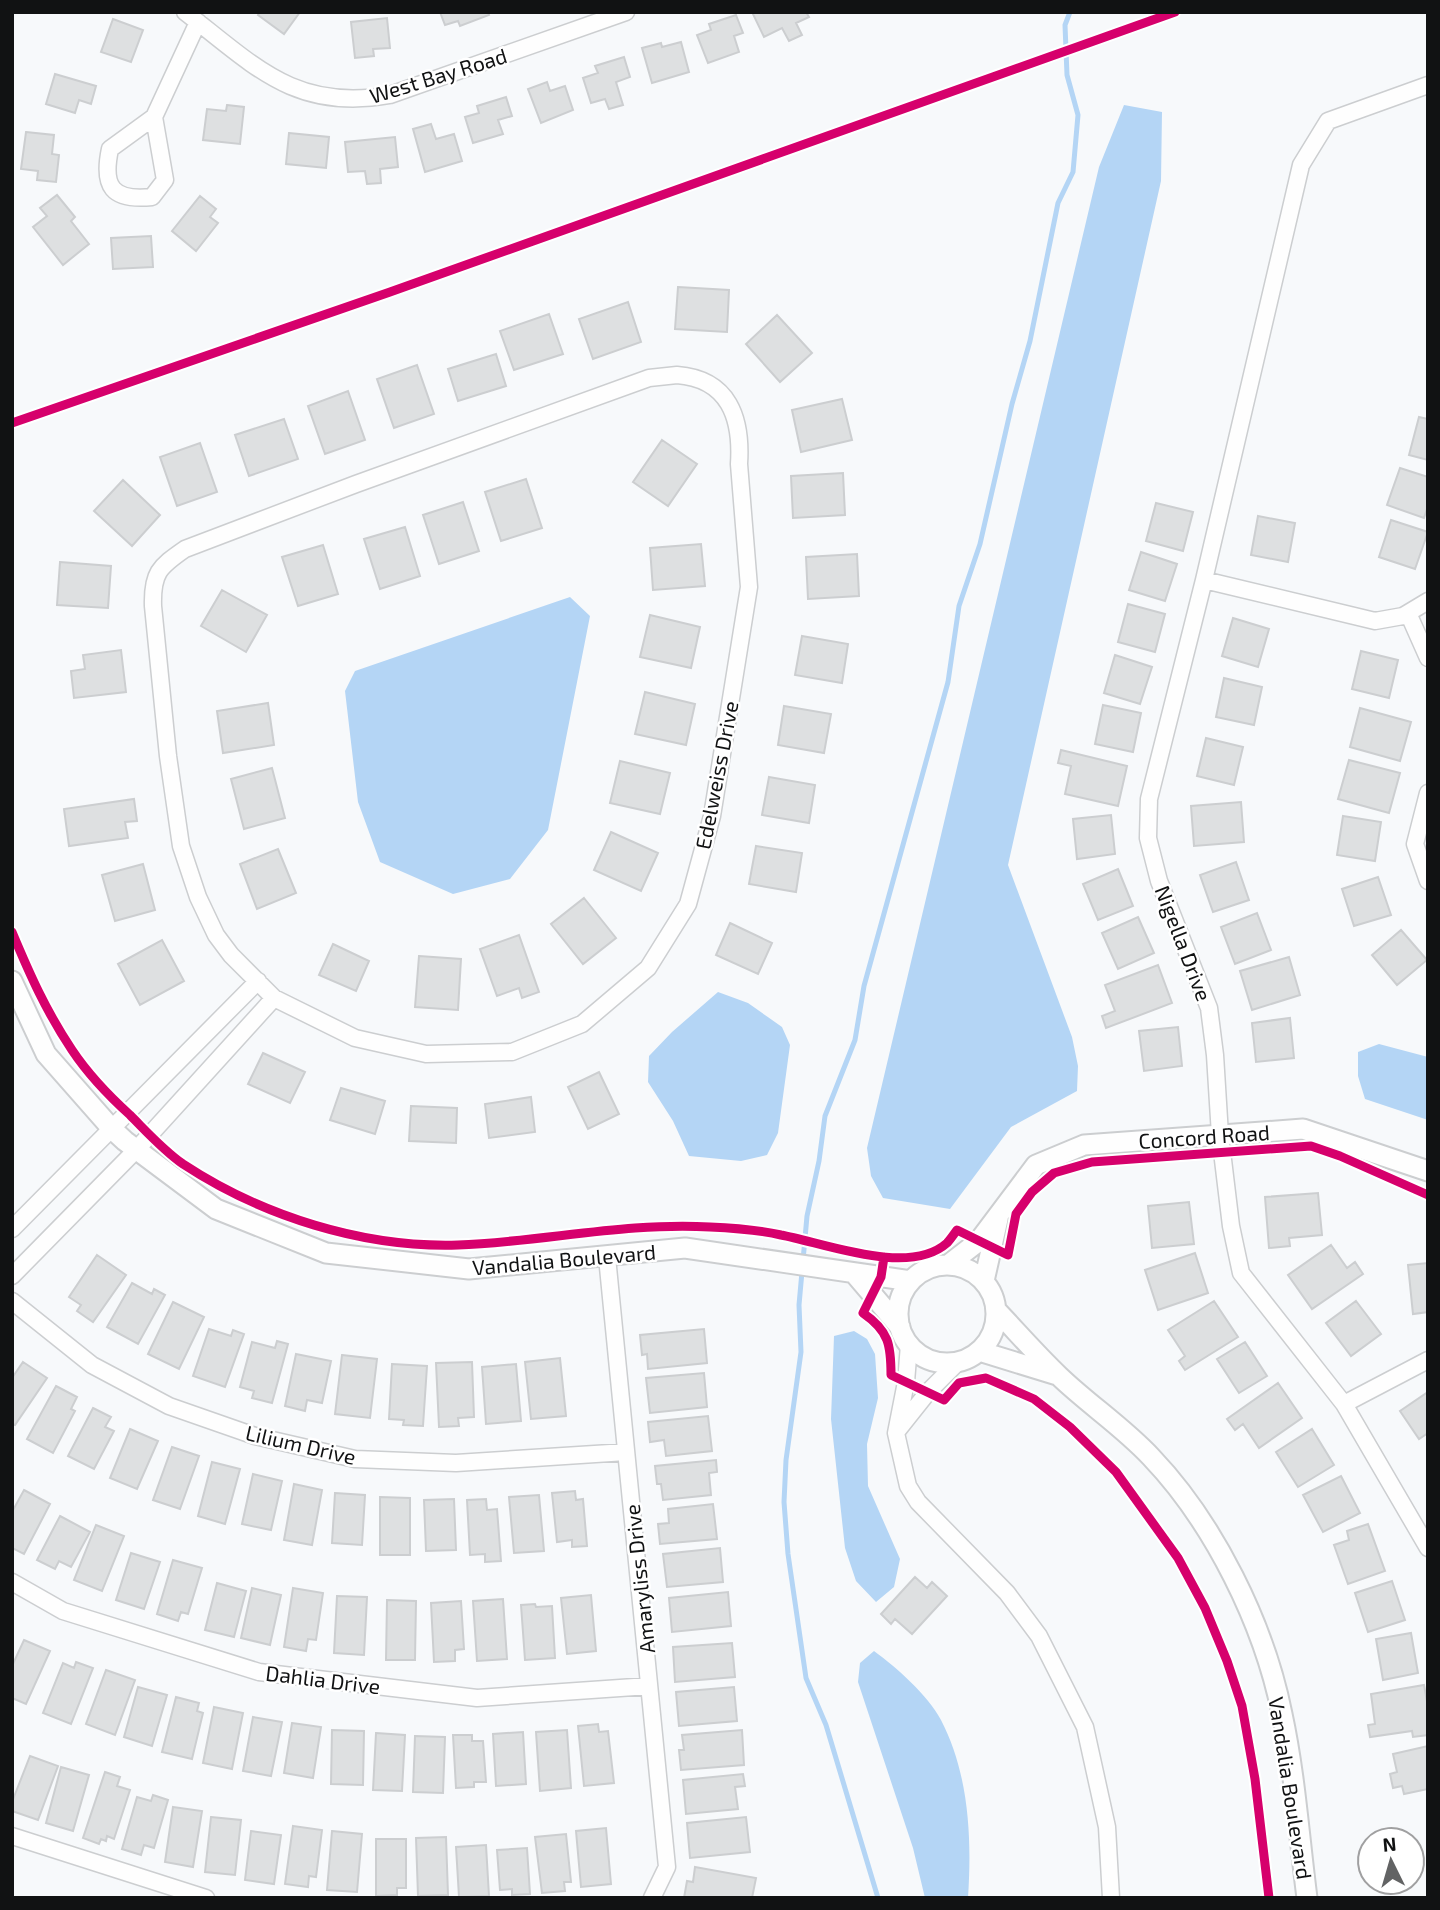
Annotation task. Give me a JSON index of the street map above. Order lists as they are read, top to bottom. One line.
{"streets":{"street":["West Bay Road","Edelweiss Drive","Nigella Drive","Concord Road","Vandalia Boulevard","Lilium Drive","Amaryliss Drive","Dahlia Drive"]},"crossings":[["Nigella Drive","Concord Road"],["Concord Road","Vandalia Boulevard"],["Vandalia Boulevard","Amaryliss Drive"],["Lilium Drive","Amaryliss Drive"],["Amaryliss Drive","Dahlia Drive"]],"north":"top"}
